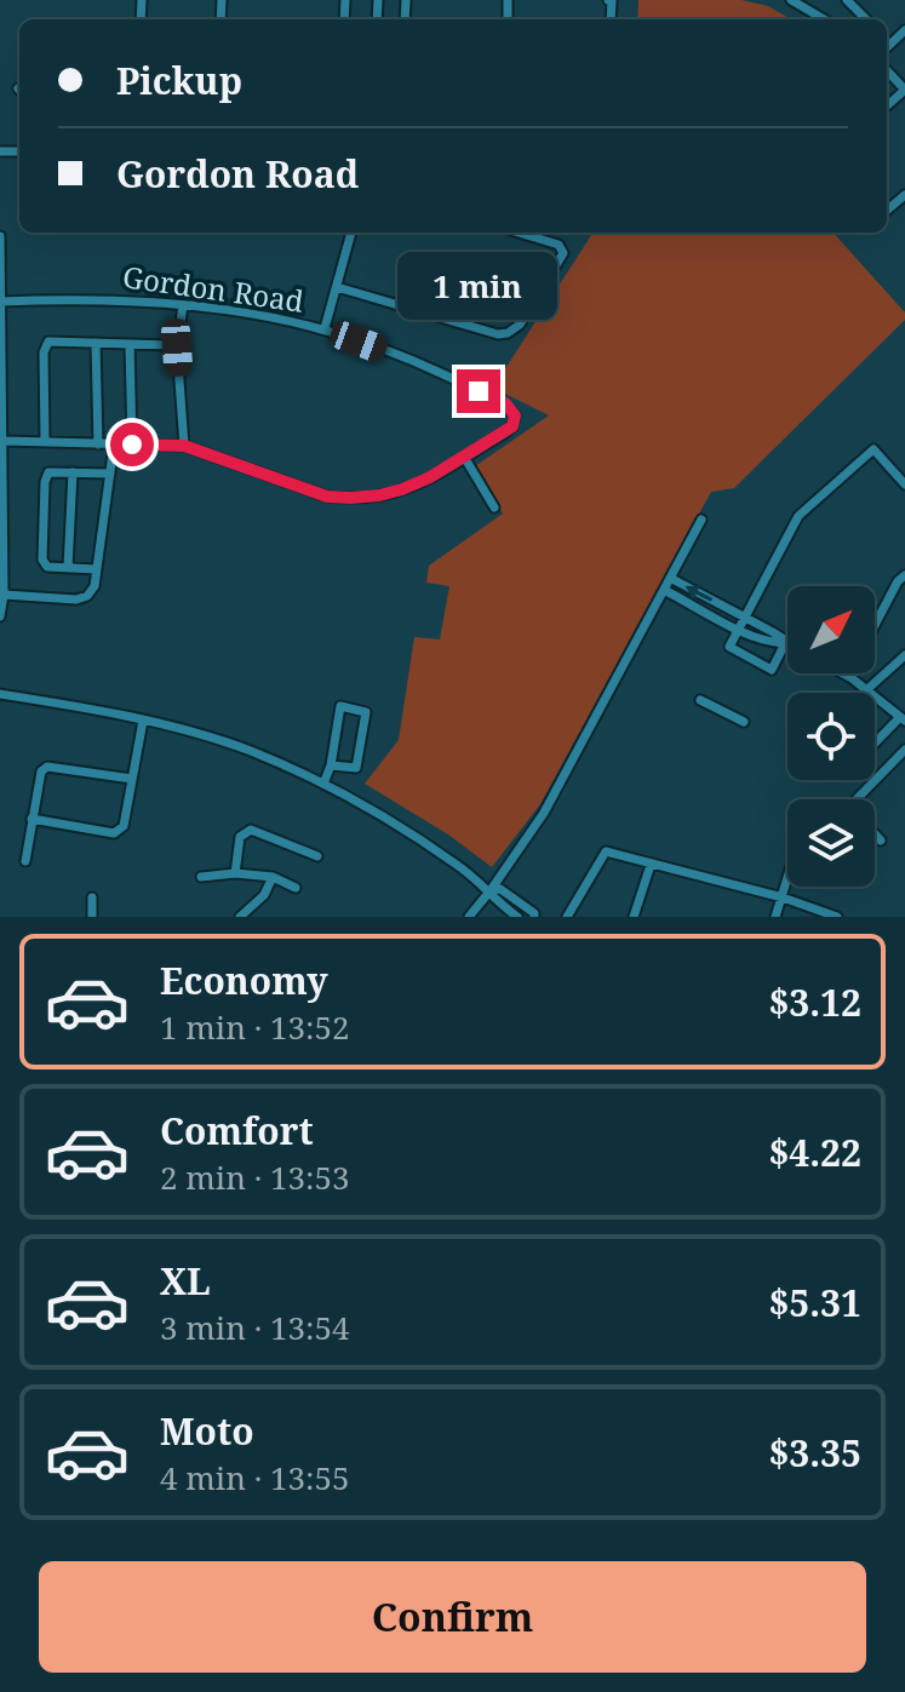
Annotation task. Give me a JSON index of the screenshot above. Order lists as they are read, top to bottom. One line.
{"streets":{"street":["Gordon Road"]},"north":"top right","page":{"banner":["Pickup","Gordon Road"],"bubble":"1 min","list":[{"name":"Economy","note":"1 min · 13:52","value":"$3.12"},{"name":"Comfort","note":"2 min · 13:53","value":"$4.22"},{"name":"XL","note":"3 min · 13:54","value":"$5.31"},{"name":"Moto","note":"4 min · 13:55","value":"$3.35"}],"buttons":"Confirm"}}
